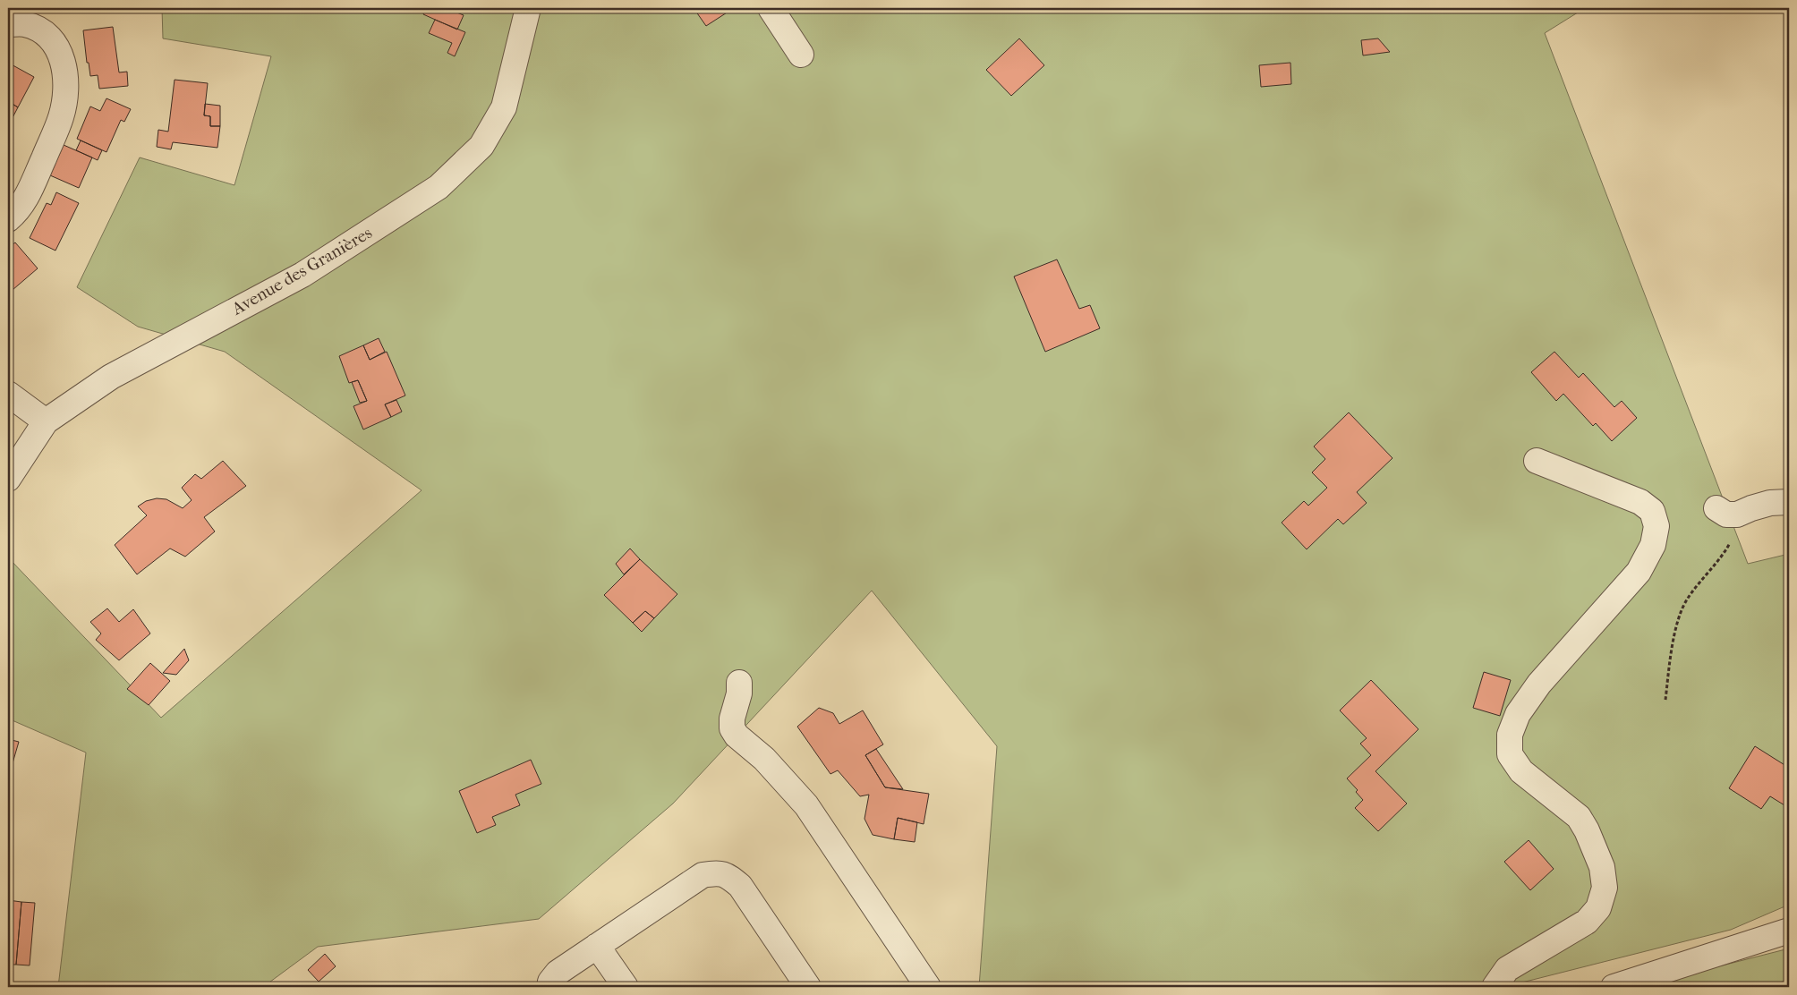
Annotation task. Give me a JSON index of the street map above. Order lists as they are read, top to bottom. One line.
{"streets":{"street":["Avenue des Granières"]}}
